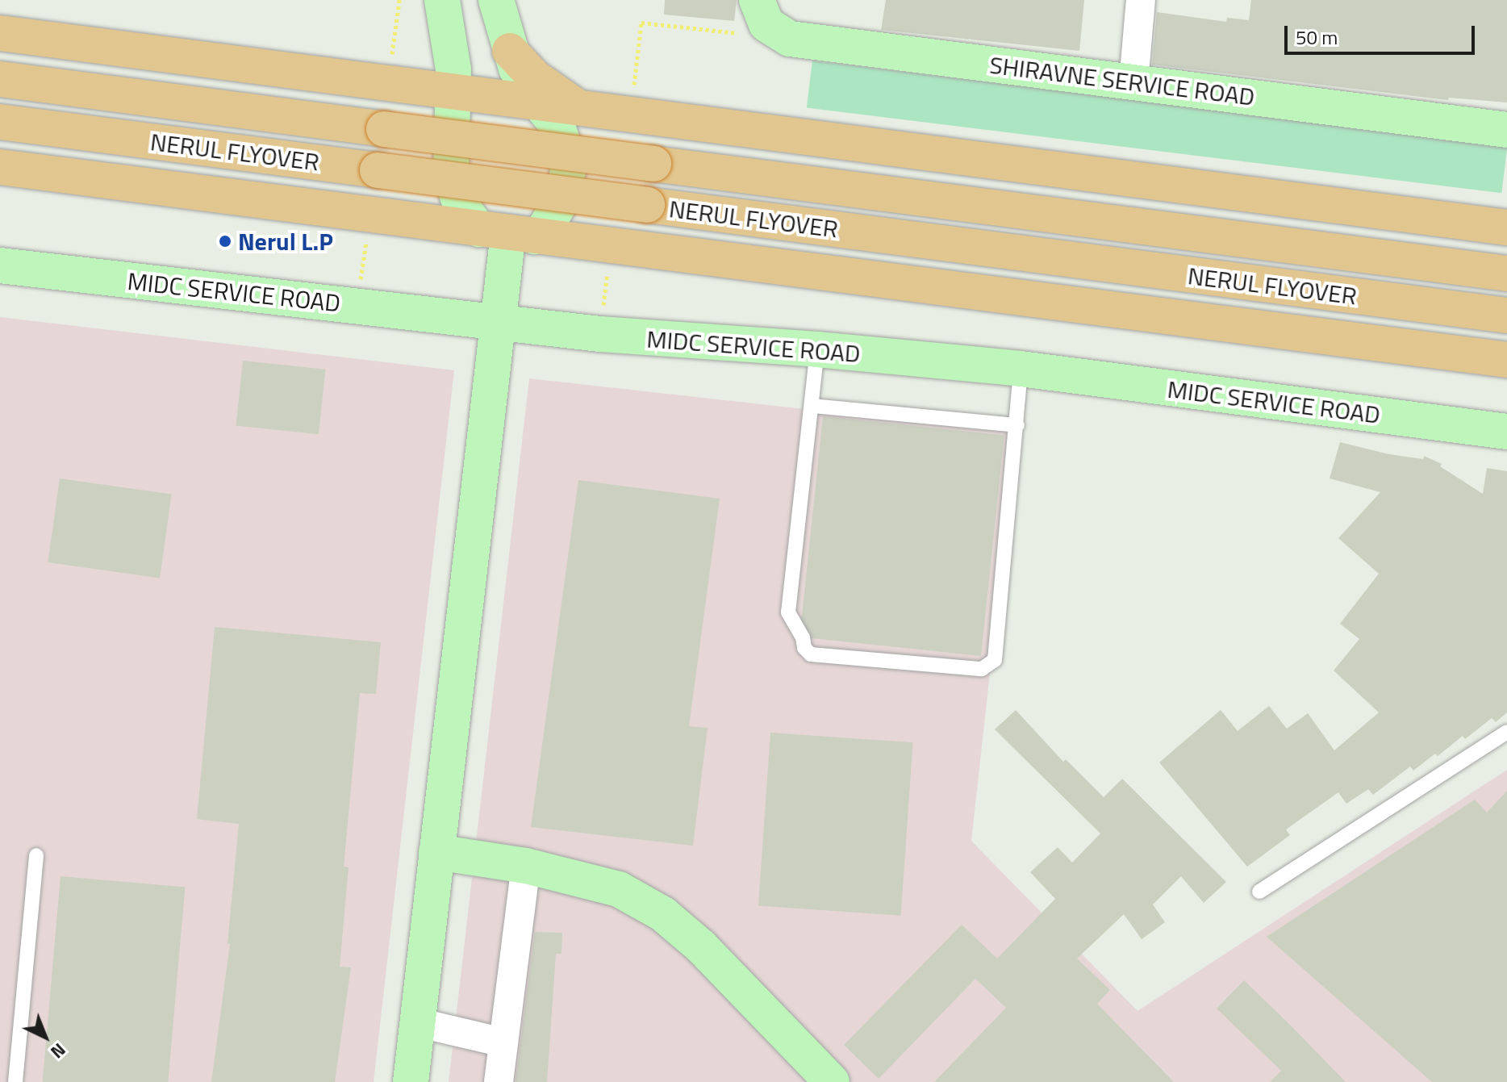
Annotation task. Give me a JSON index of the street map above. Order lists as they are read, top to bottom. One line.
{"streets":{"highway":["NERUL FLYOVER"],"street":["SHIRAVNE SERVICE ROAD","MIDC SERVICE ROAD"]},"places":["Nerul L.P"],"scale_bar":"50 m","north":"bottom right"}
